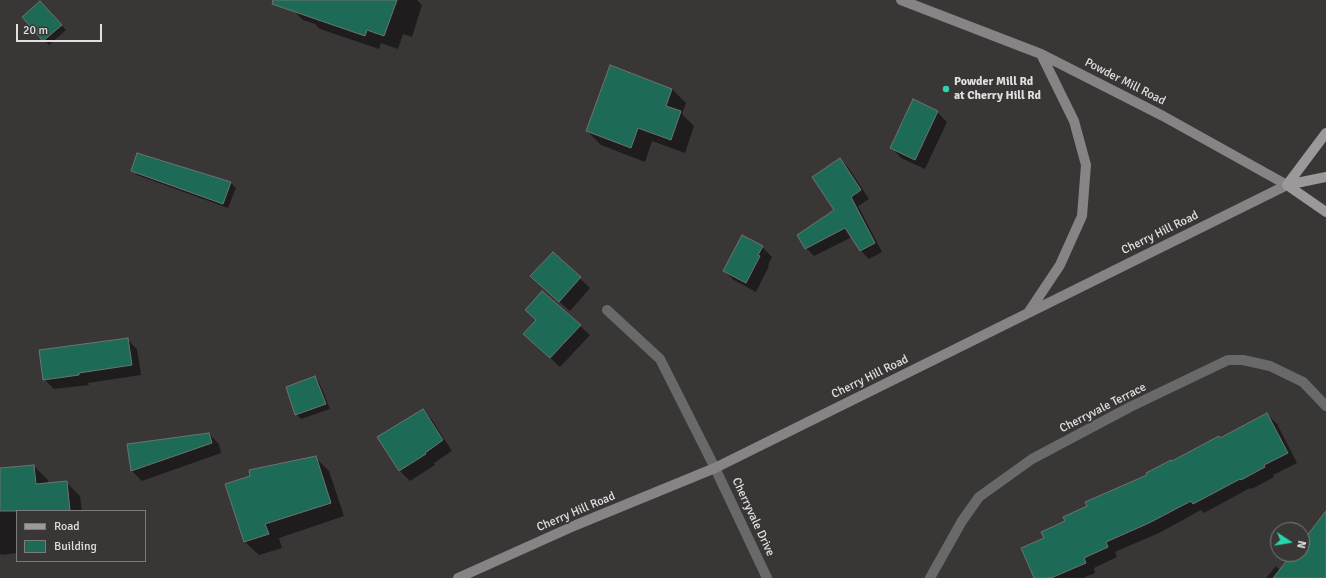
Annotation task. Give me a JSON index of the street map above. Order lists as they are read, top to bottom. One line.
{"streets":{"main road":["Powder Mill Road","Cherry Hill Road"],"street":["Cherryvale Terrace","Cherryvale Drive"]},"crossings":[["Powder Mill Road","Cherry Hill Road"],["Cherry Hill Road","Cherryvale Drive"]],"places":["Powder Mill Rd at Cherry Hill Rd"],"legend":["Road","Building"],"scale_bar":"20 m","north":"right"}
